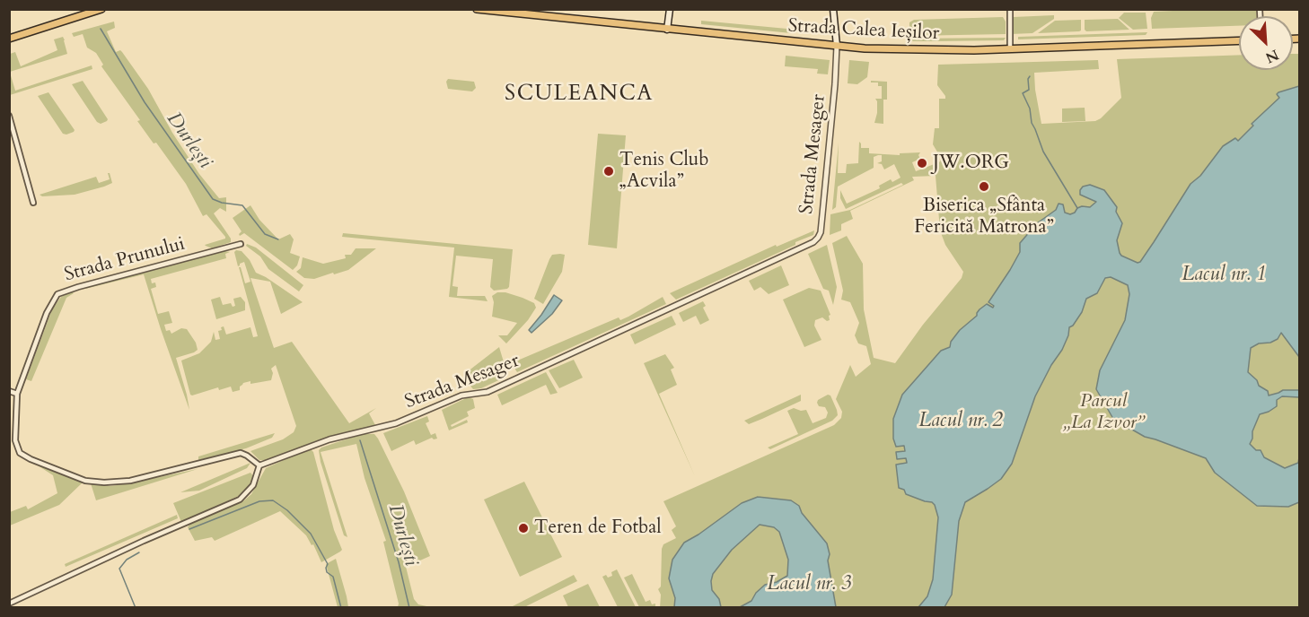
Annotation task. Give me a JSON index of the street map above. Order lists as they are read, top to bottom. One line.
{"streets":{"main road":["Strada Calea Ieșilor"],"street":["Strada Mesager","Strada Prunului"]},"crossings":[["Strada Calea Ieșilor","Strada Mesager"]],"districts":["SCULEANCA"],"water":["Durlești","Lacul nr. 1","Lacul nr. 2","Lacul nr. 3"],"parks":["Parcul „La Izvor”"],"places":["JW.ORG","Tenis Club „Acvila”","Biserica „Sfânta Fericită Matrona”","Teren de Fotbal"],"north":"bottom right"}
